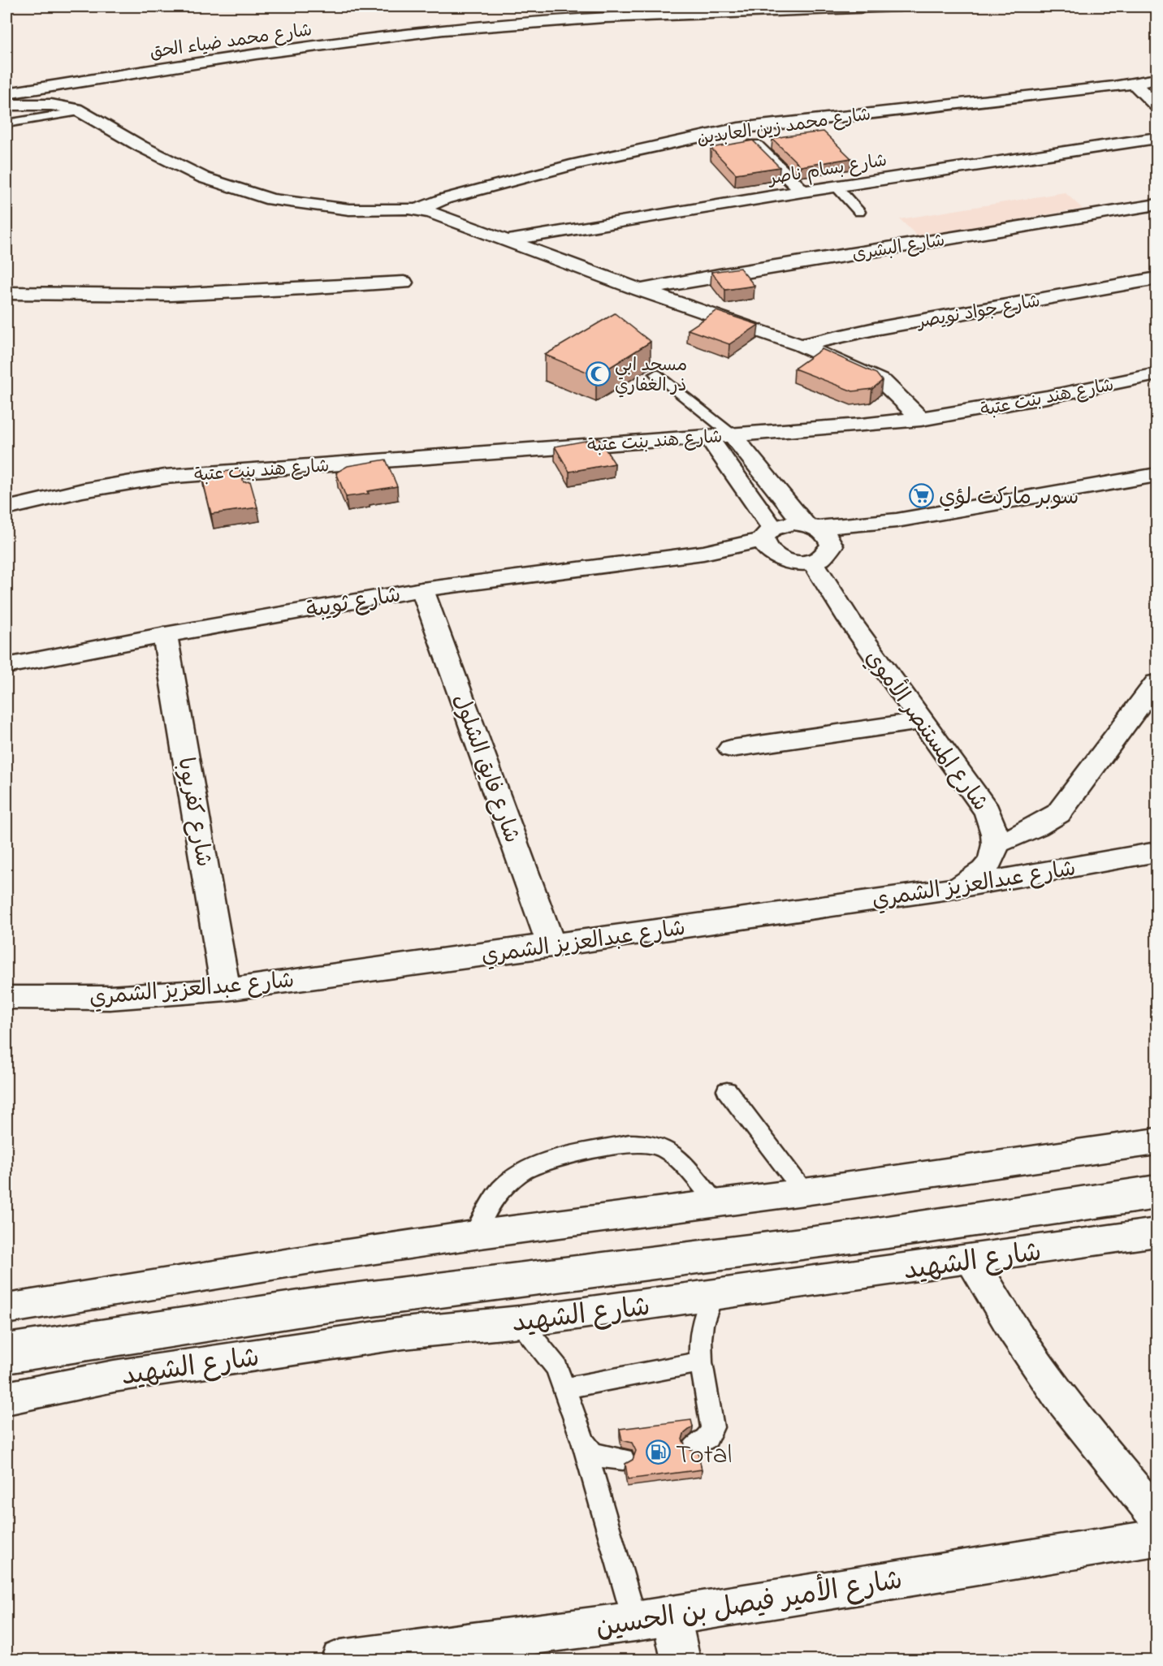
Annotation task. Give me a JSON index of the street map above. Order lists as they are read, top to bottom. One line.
{"streets":{"main road":["شارع محمد ضياء الحق","شارع محمد زين العابدين","شارع بسام ناصر","شارع البشرى","شارع جواد نويصر","شارع هند بنت عتبة","شارع ثويبة","شارع المستنصر الأموي","شارع فايق الشلول","شارع كفريوبا","شارع عبدالعزيز الشمري","شارع الشهيد","شارع الأمير فيصل بن الحسين"]},"crossings":[["شارع محمد زين العابدين","شارع بسام ناصر"],["شارع محمد زين العابدين","شارع البشرى"],["شارع محمد زين العابدين","شارع جواد نويصر"],["شارع محمد زين العابدين","شارع هند بنت عتبة"],["شارع ثويبة","شارع المستنصر الأموي"],["شارع ثويبة","شارع فايق الشلول"],["شارع ثويبة","شارع كفريوبا"],["شارع فايق الشلول","شارع عبدالعزيز الشمري"],["شارع كفريوبا","شارع عبدالعزيز الشمري"]],"places":{"mosque":["مسحد ابي ذر الغفاري"],"supermarket":["سوبر ماركت لؤي"],"fuel station":["Total"]}}
